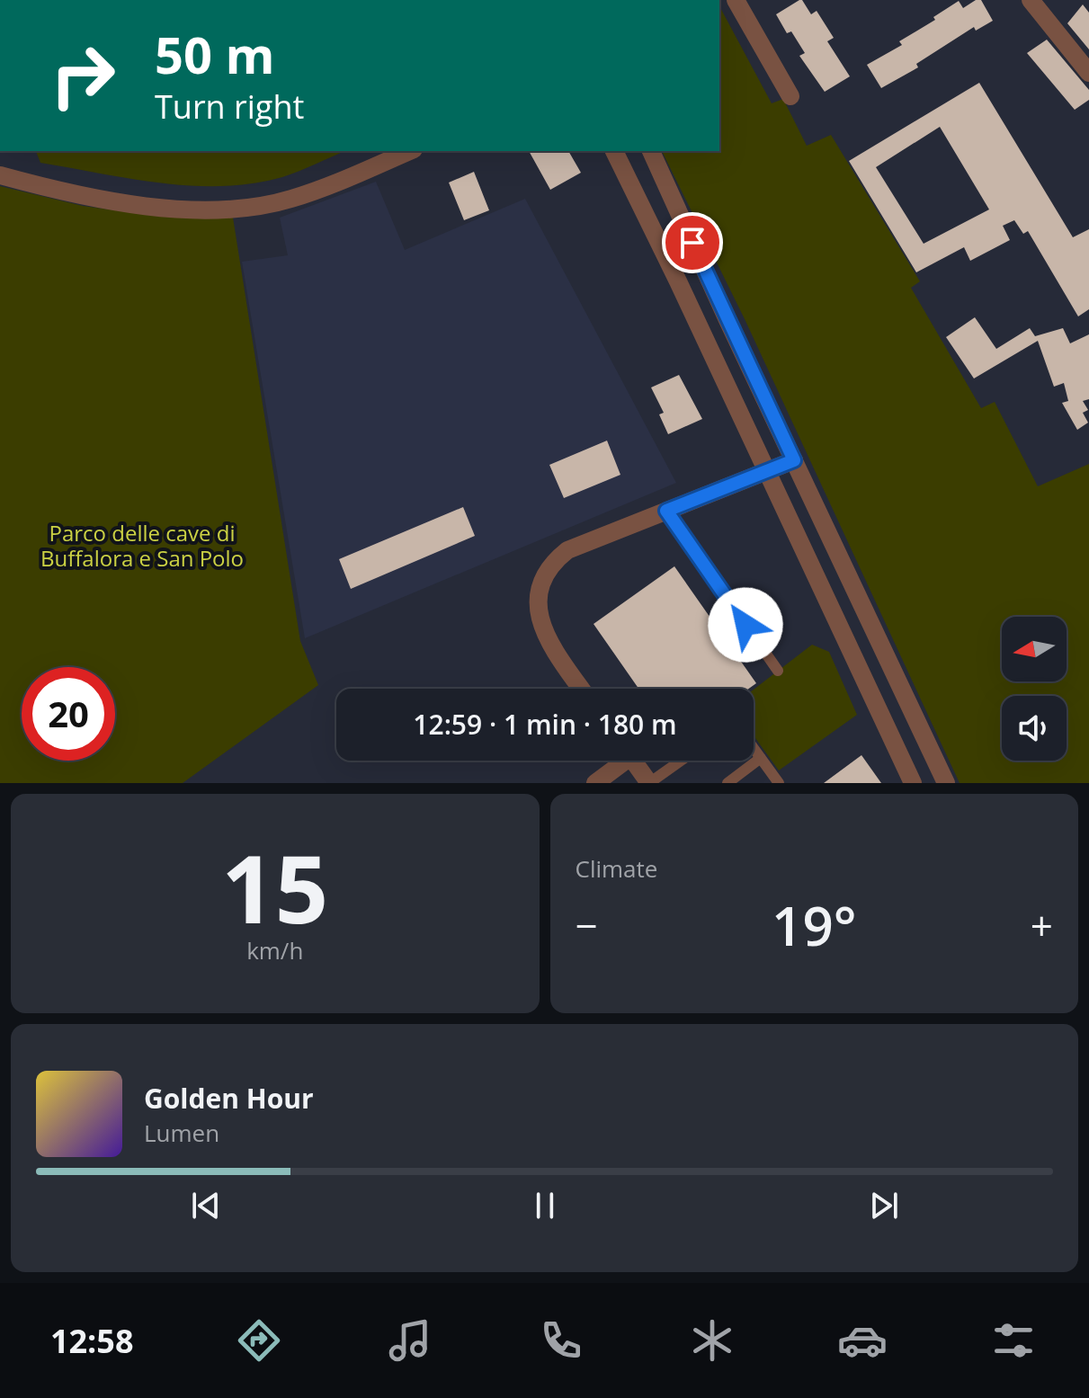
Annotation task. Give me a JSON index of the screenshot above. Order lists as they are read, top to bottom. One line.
{"parks":["Parco delle cave di Buffalora e San Polo"],"north":"left","page":{"turn":["50 m","Turn right"],"limit":"20","trip":"12:59 · 1 min · 180 m","tile":[["15","km/h"],"Climate"],"heat":["−","19°","+"],"song":["Golden Hour","Lumen"],"tabs":"12:58"}}
